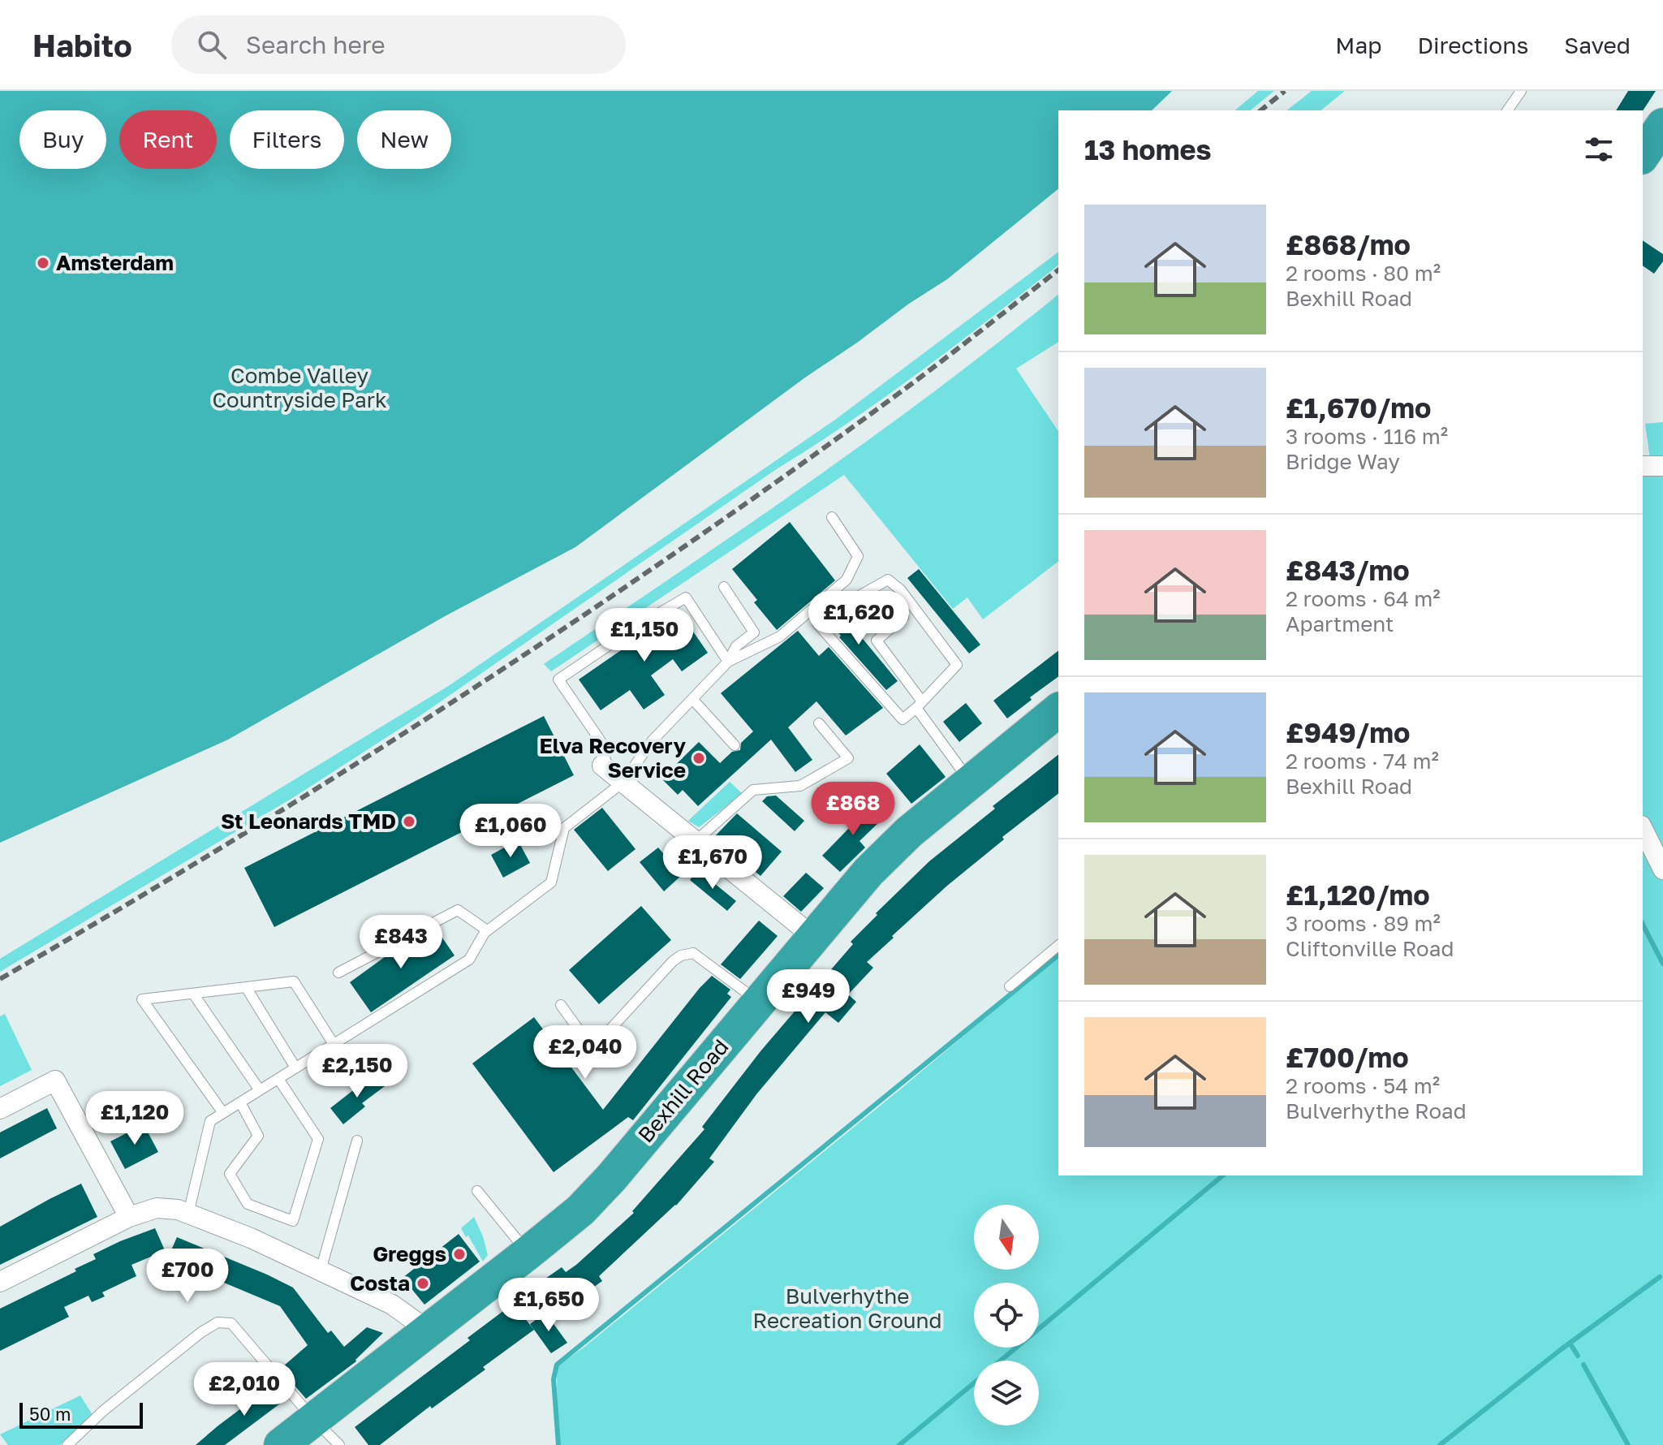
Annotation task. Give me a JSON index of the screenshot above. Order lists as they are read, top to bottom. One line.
{"streets":{"highway":["Bexhill Road"]},"parks":["Combe Valley Countryside Park","Bulverhythe Recreation Ground"],"places":["Amsterdam","Elva Recovery Service","St Leonards TMD","Greggs","Costa"],"scale_bar":"50 m","north":"bottom","page":{"header":"Habito","search":"Search here","nav":["Map","Directions","Saved"],"chip":["Buy","Rent","Filters","New"],"heading":"13 homes","list":[{"name":"£868/mo","note":"2 rooms · 80 m² · Bexhill Road"},{"name":"£1,670/mo","note":"3 rooms · 116 m² · Bridge Way"},{"name":"£843/mo","note":"2 rooms · 64 m² · Apartment"},{"name":"£949/mo","note":"2 rooms · 74 m² · Bexhill Road"},{"name":"£1,120/mo","note":"3 rooms · 89 m² · Cliftonville Road"},{"name":"£700/mo","note":"2 rooms · 54 m² · Bulverhythe Road"}],"price":["£1,620","£1,150","£868","£1,060","£1,670","£843","£949","£2,040","£2,150","£1,120","£700","£1,650","£2,010"],"scale":"50 m"}}
